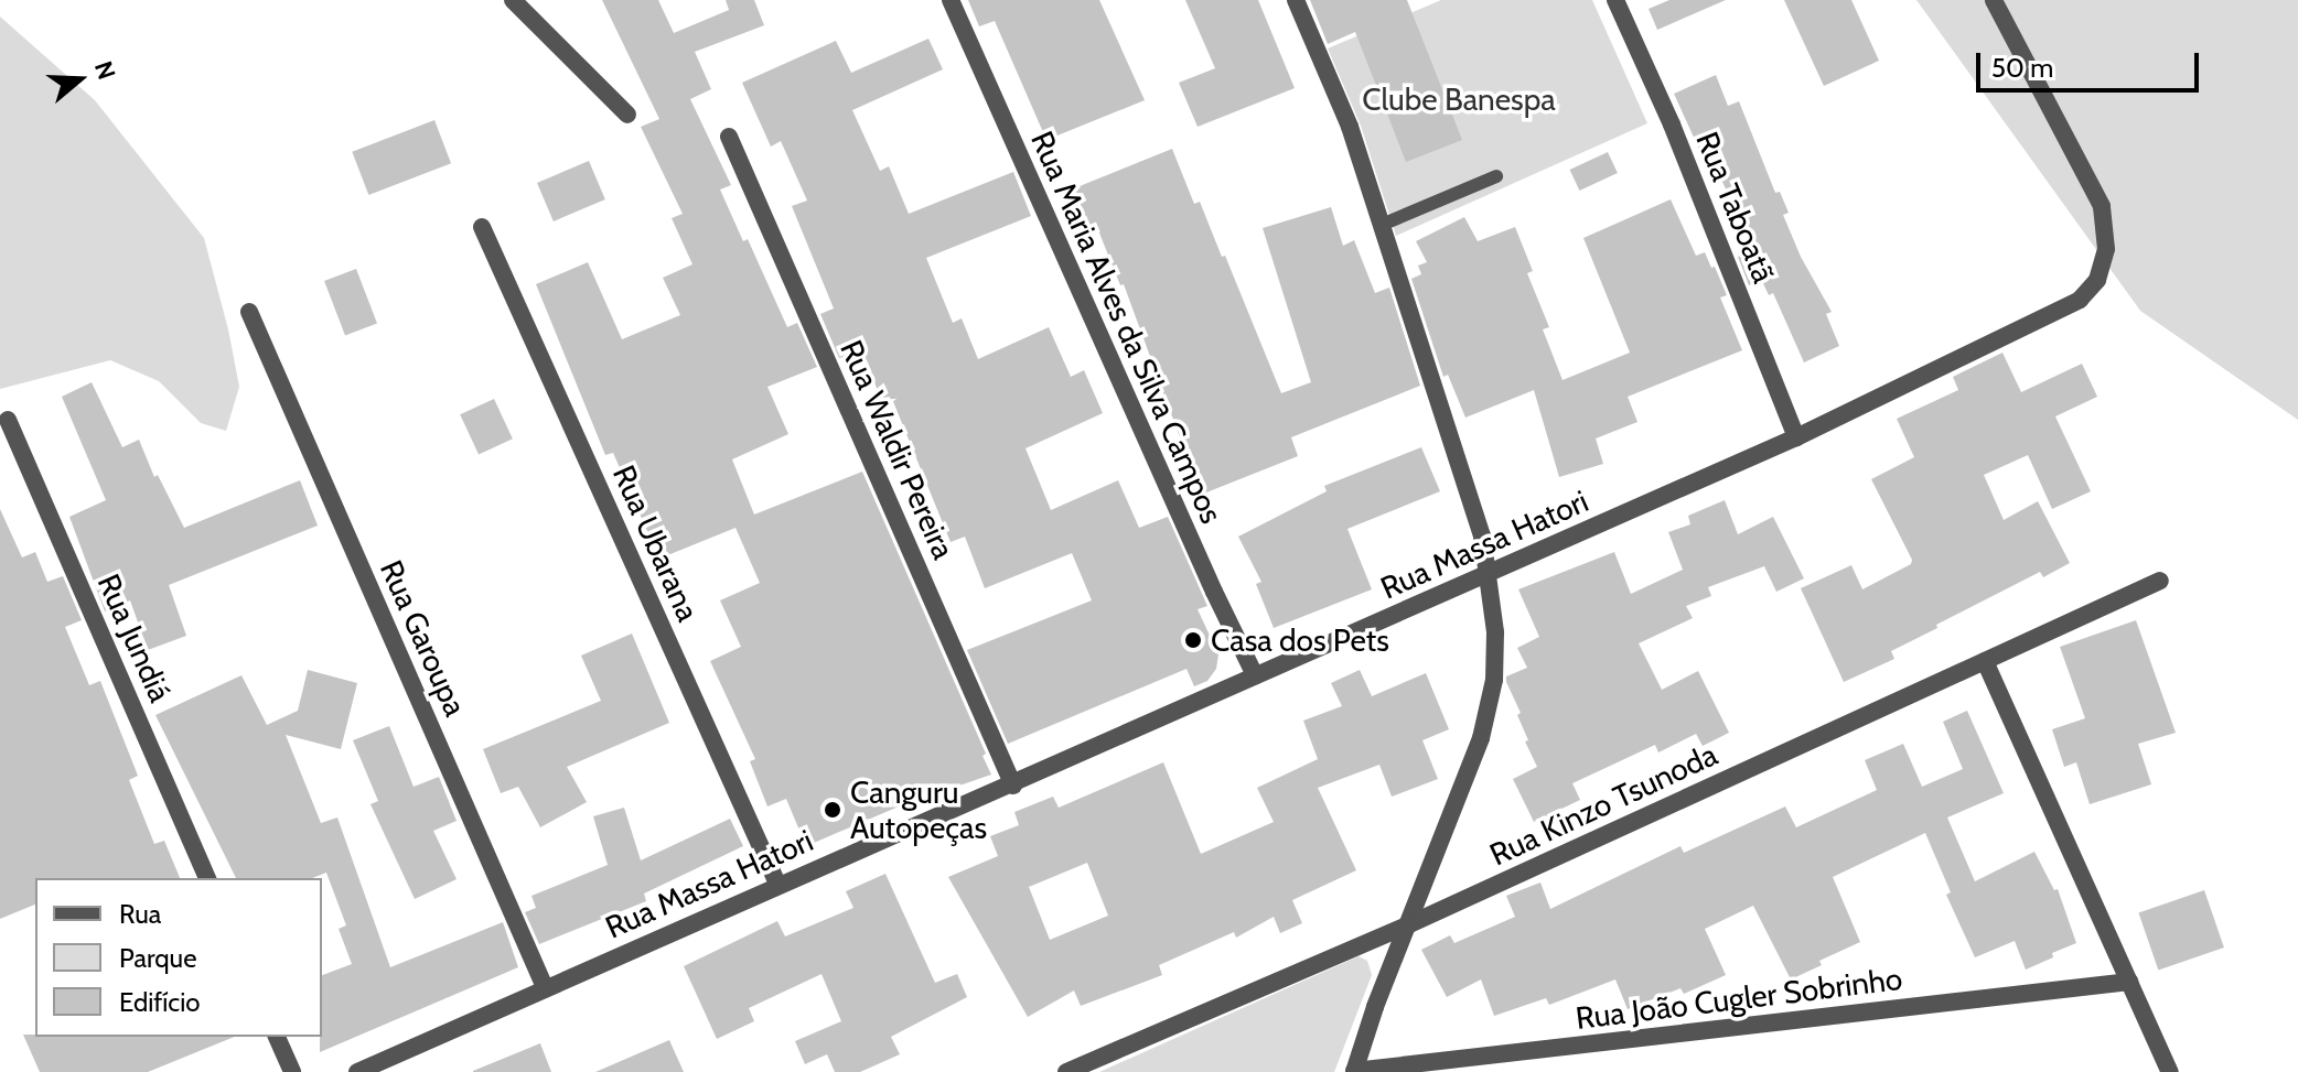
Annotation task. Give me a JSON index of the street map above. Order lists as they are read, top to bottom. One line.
{"streets":{"street":["Rua Taboatã","Rua Maria Alves da Silva Campos","Rua Waldir Pereira","Rua Ubarana","Rua Massa Hatori","Rua Jundiá","Rua Garoupa","Rua Kinzo Tsunoda","Rua João Cugler Sobrinho"]},"crossings":[["Rua Taboatã","Rua Massa Hatori"],["Rua Maria Alves da Silva Campos","Rua Massa Hatori"],["Rua Waldir Pereira","Rua Massa Hatori"],["Rua Ubarana","Rua Massa Hatori"],["Rua Massa Hatori","Rua Garoupa"]],"parks":["Clube Banespa"],"places":["Casa dos Pets","Canguru Autopeças"],"legend":["Rua","Parque","Edifício"],"scale_bar":"50 m","north":"right"}
